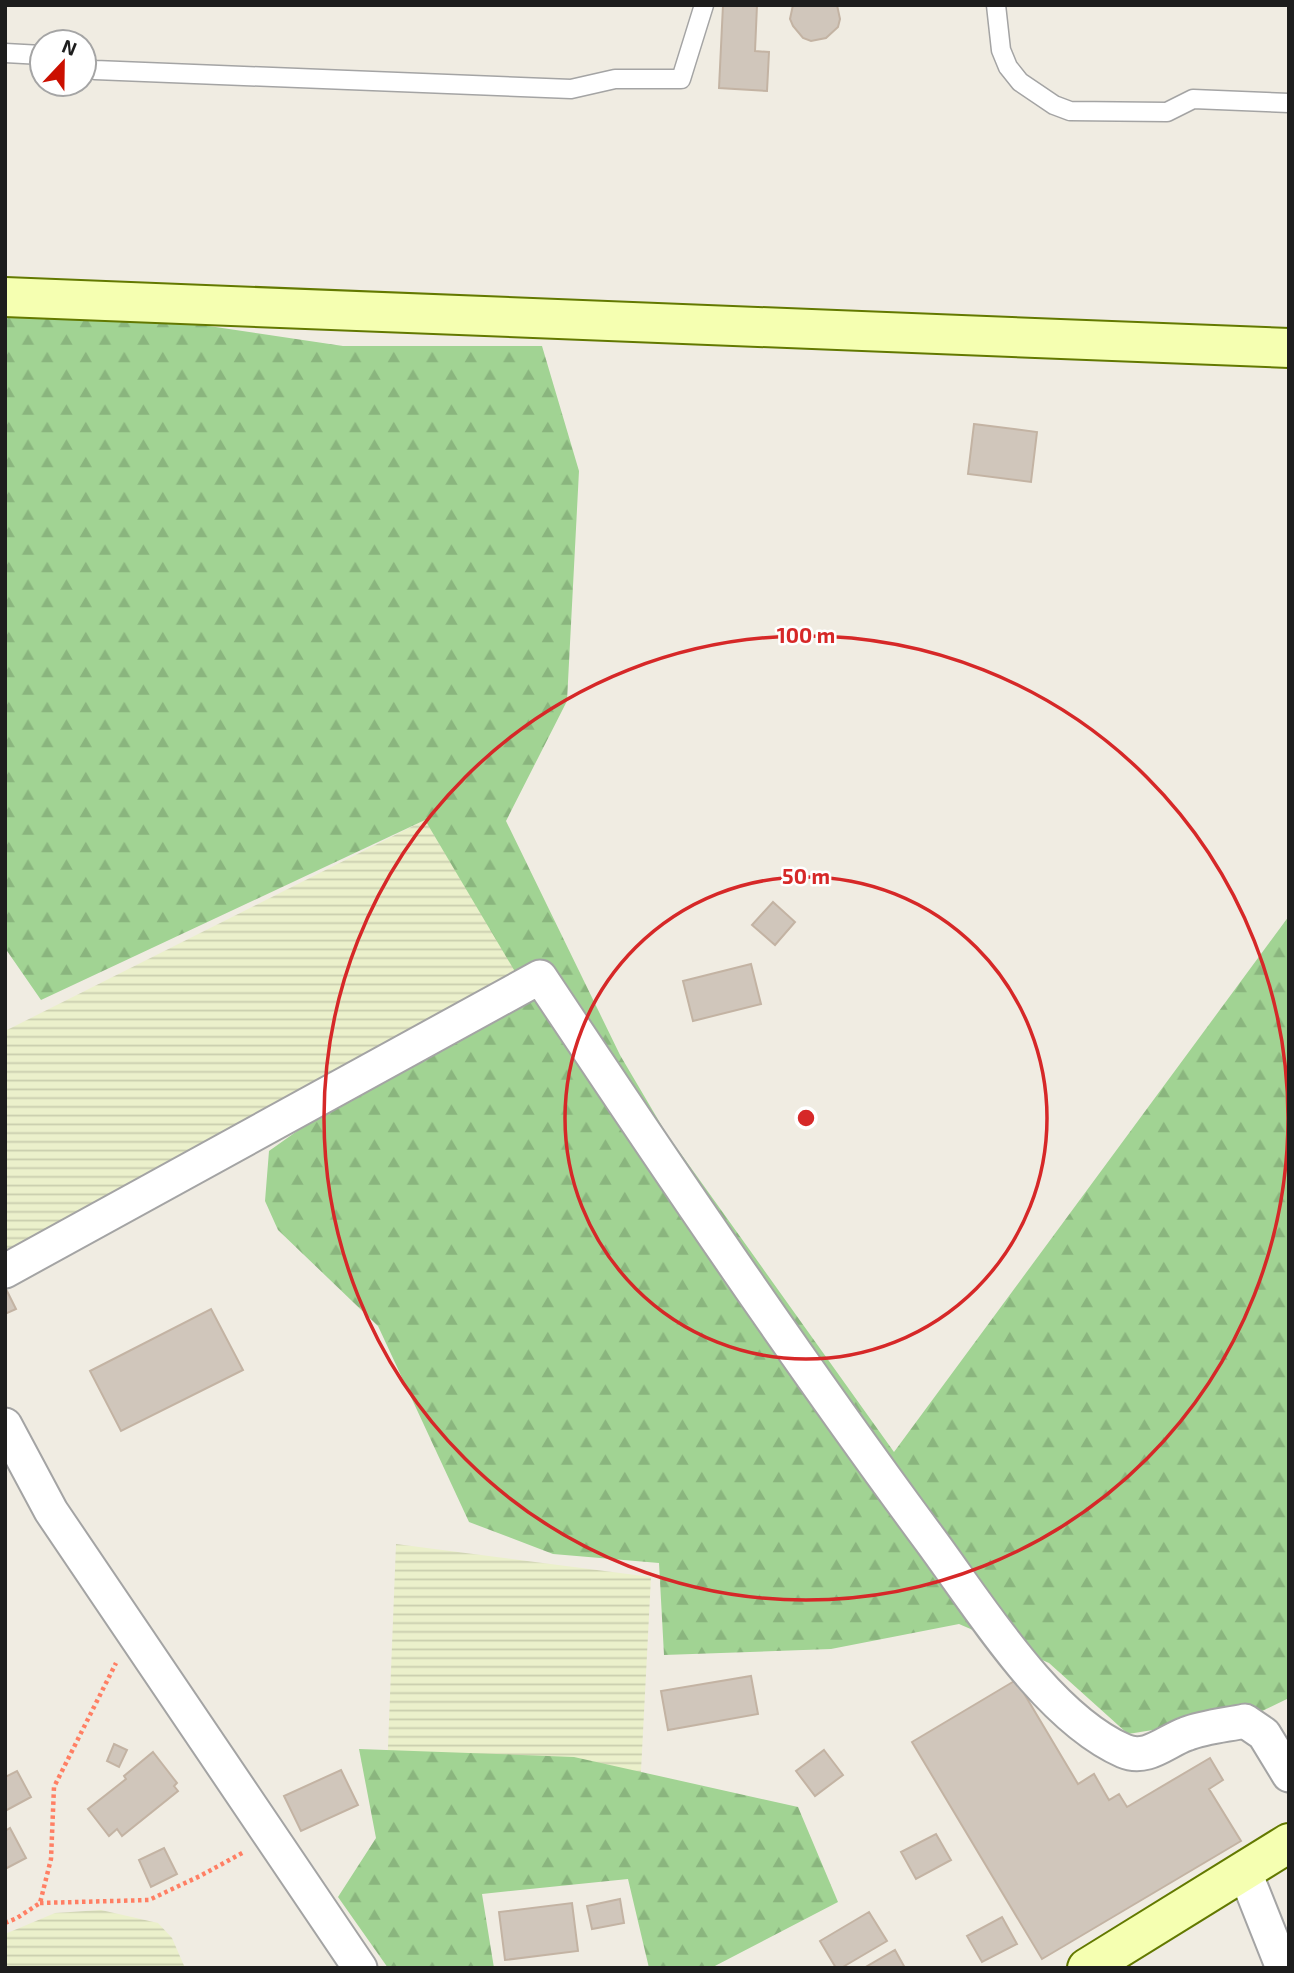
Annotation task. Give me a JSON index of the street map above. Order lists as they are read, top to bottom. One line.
{"north":"top","rings":["100 m","50 m"]}
